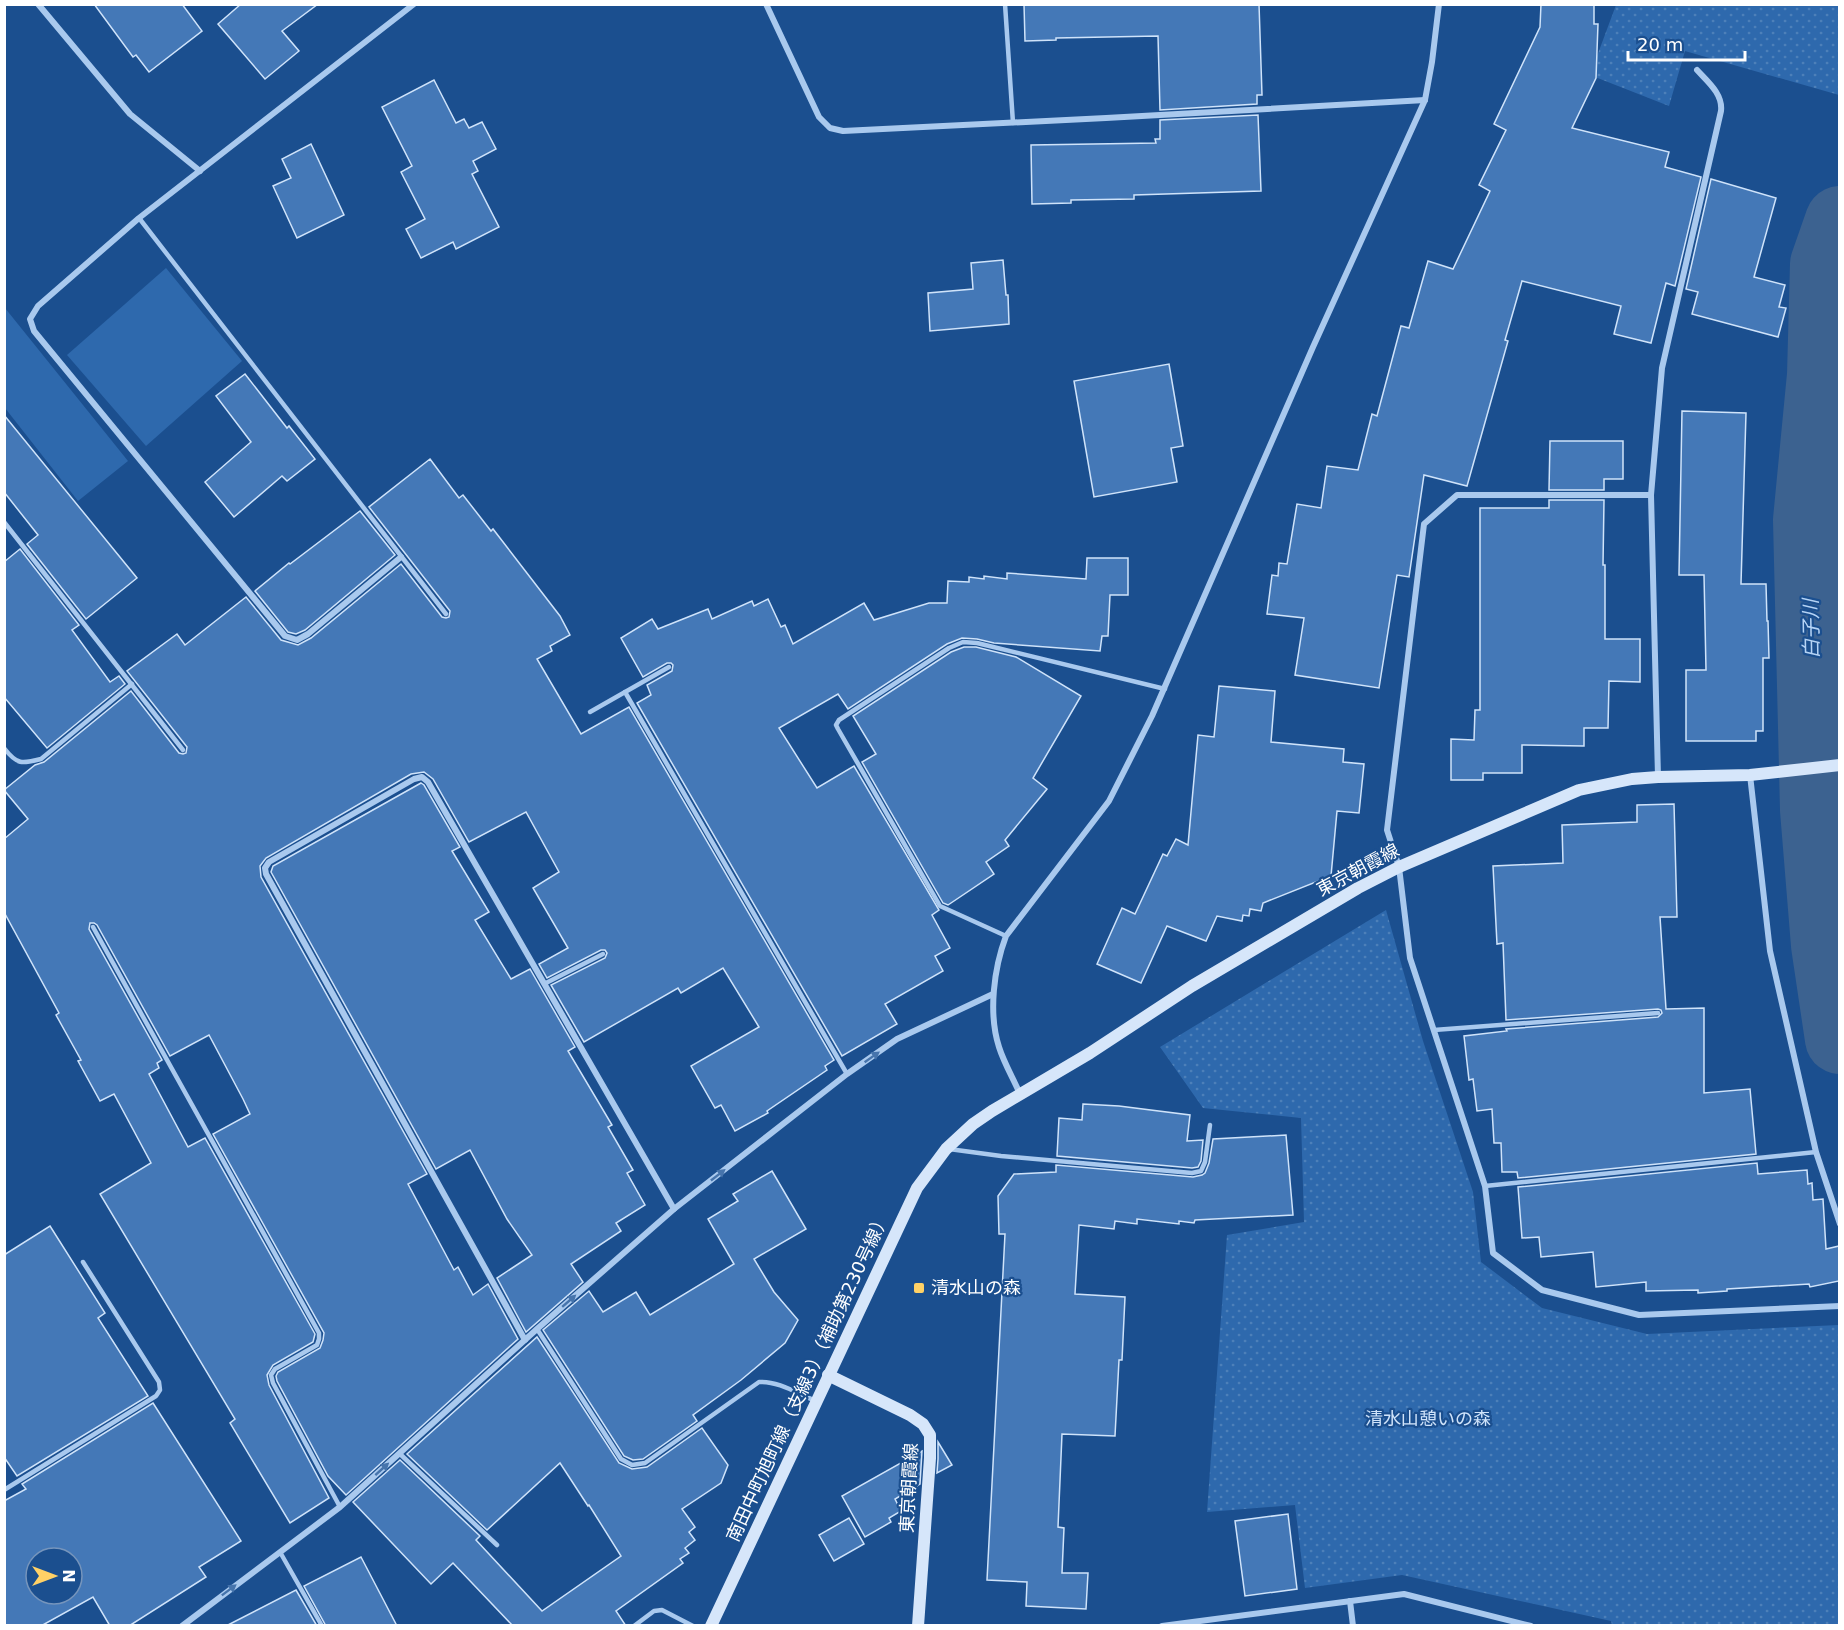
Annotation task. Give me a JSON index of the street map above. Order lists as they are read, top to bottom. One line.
{"streets":{"main road":["東京朝霞線","南田中町旭町線（支線3）（補助第230号線）"]},"crossings":[["東京朝霞線","南田中町旭町線（支線3）（補助第230号線）"]],"water":["白子川"],"parks":["清水山憩いの森"],"places":{"transit":["清水山の森"]},"scale_bar":"20 m","north":"right"}
